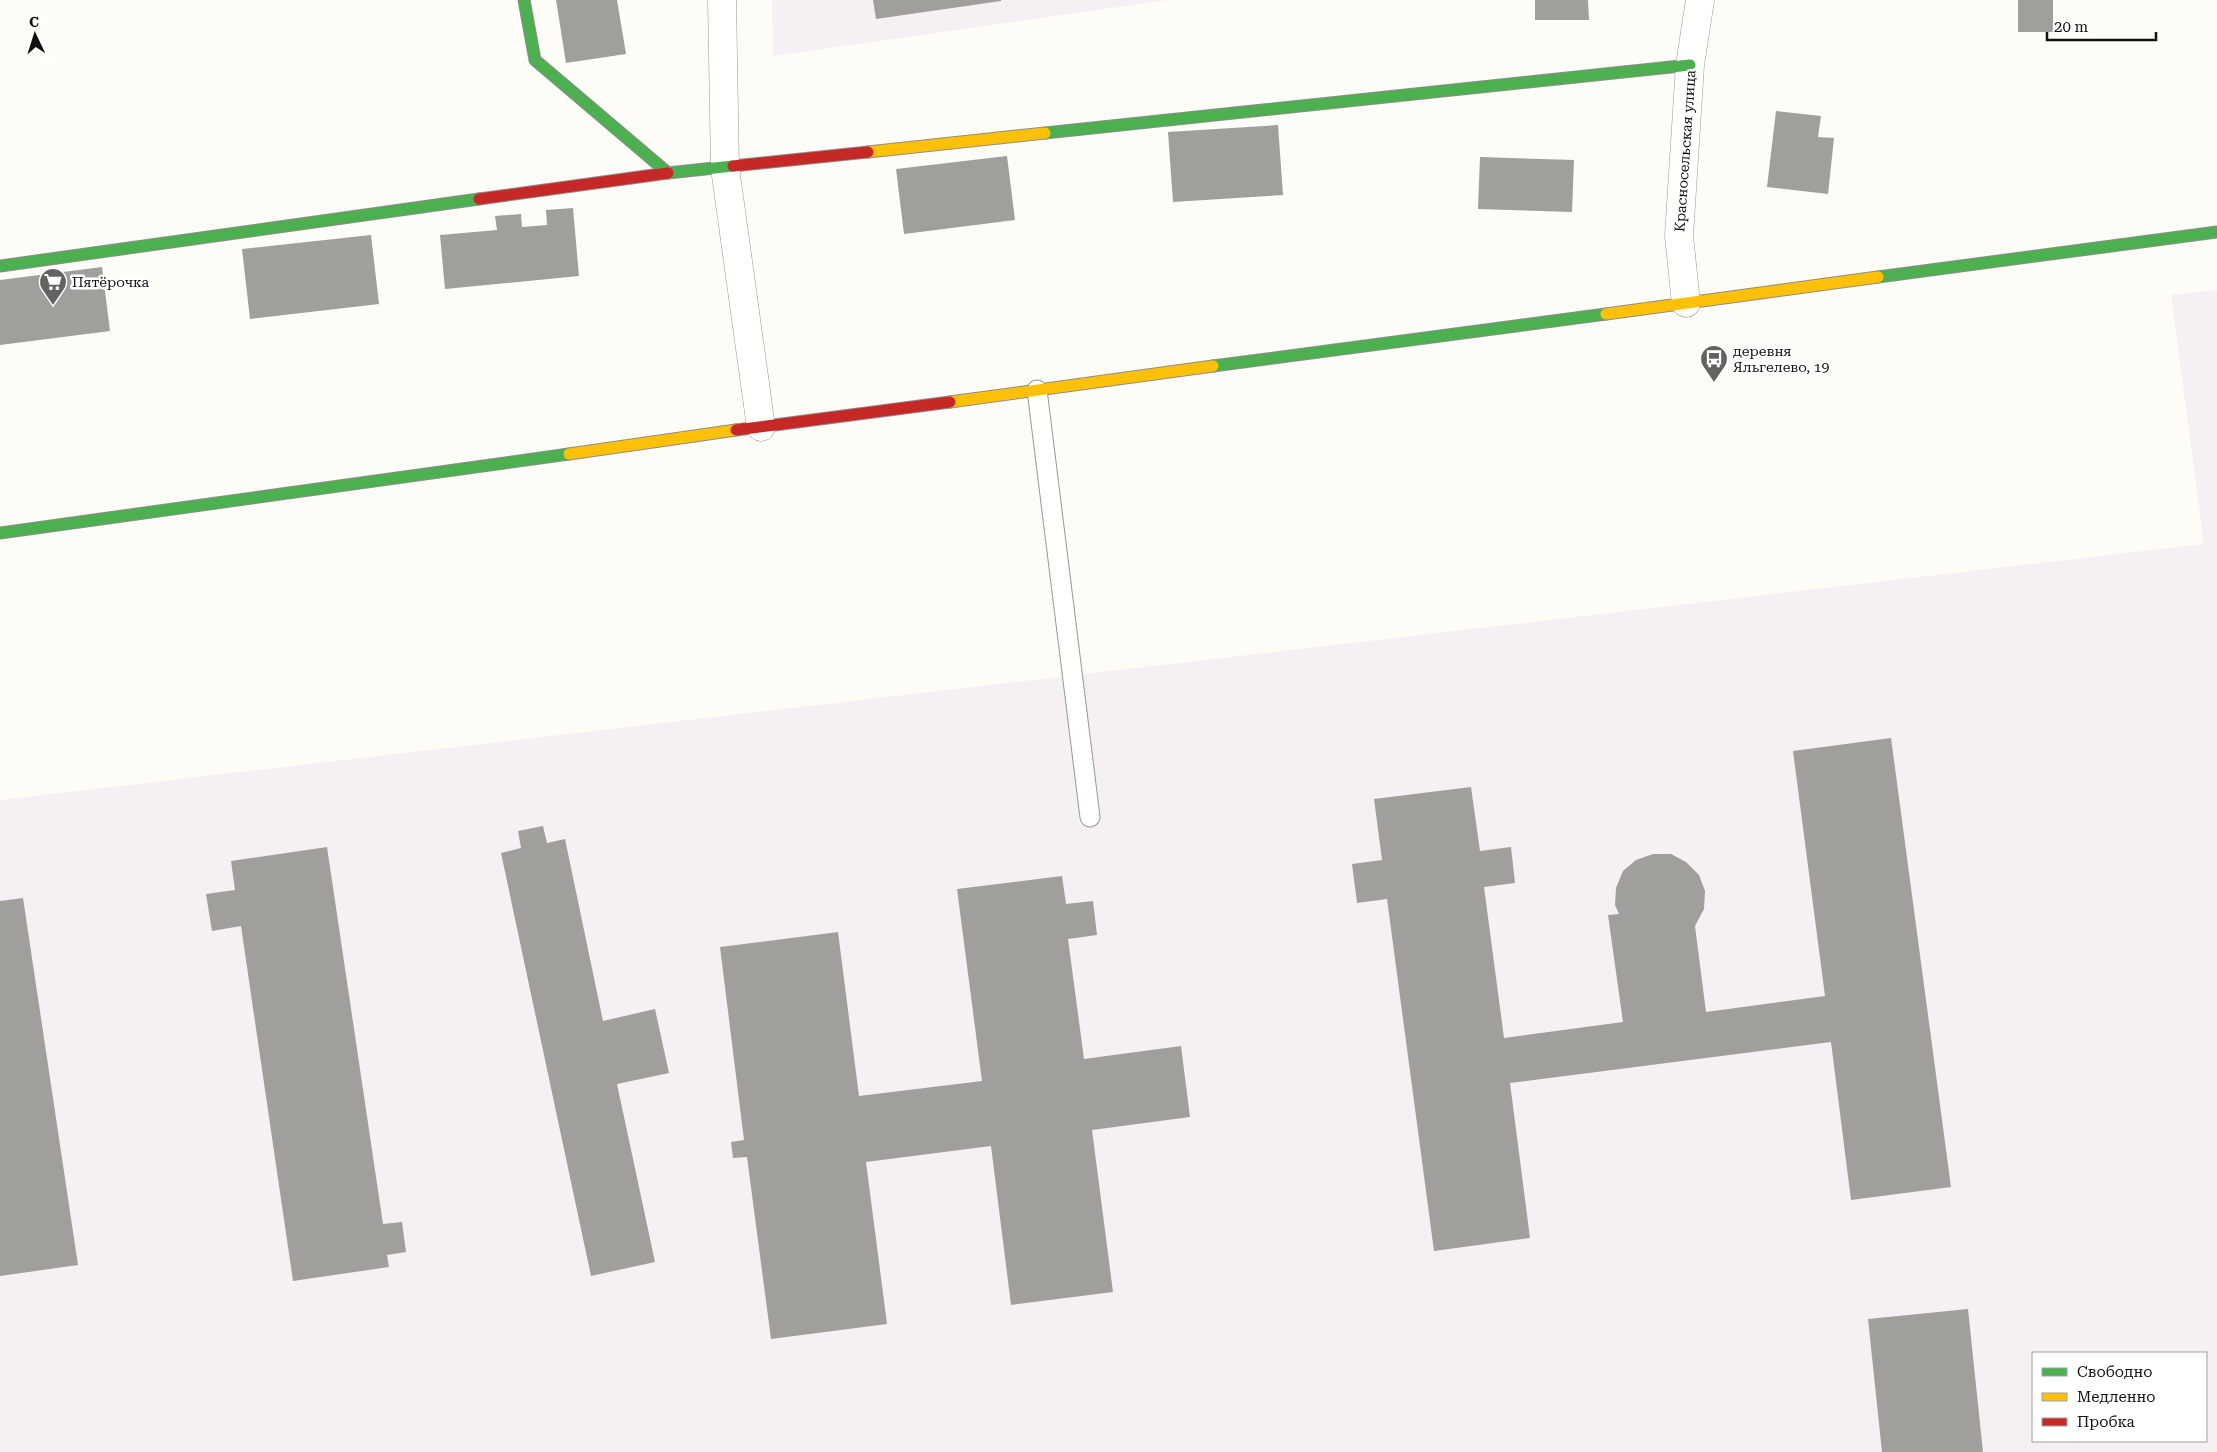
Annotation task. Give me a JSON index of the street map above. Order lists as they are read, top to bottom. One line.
{"streets":{"street":["Красносельская улица"]},"places":{"supermarket":["Пятёрочка"],"bus stop":["деревня Яльгелево, 19"]},"legend":["Свободно","Медленно","Пробка"],"scale_bar":"20 m","north":"top"}
